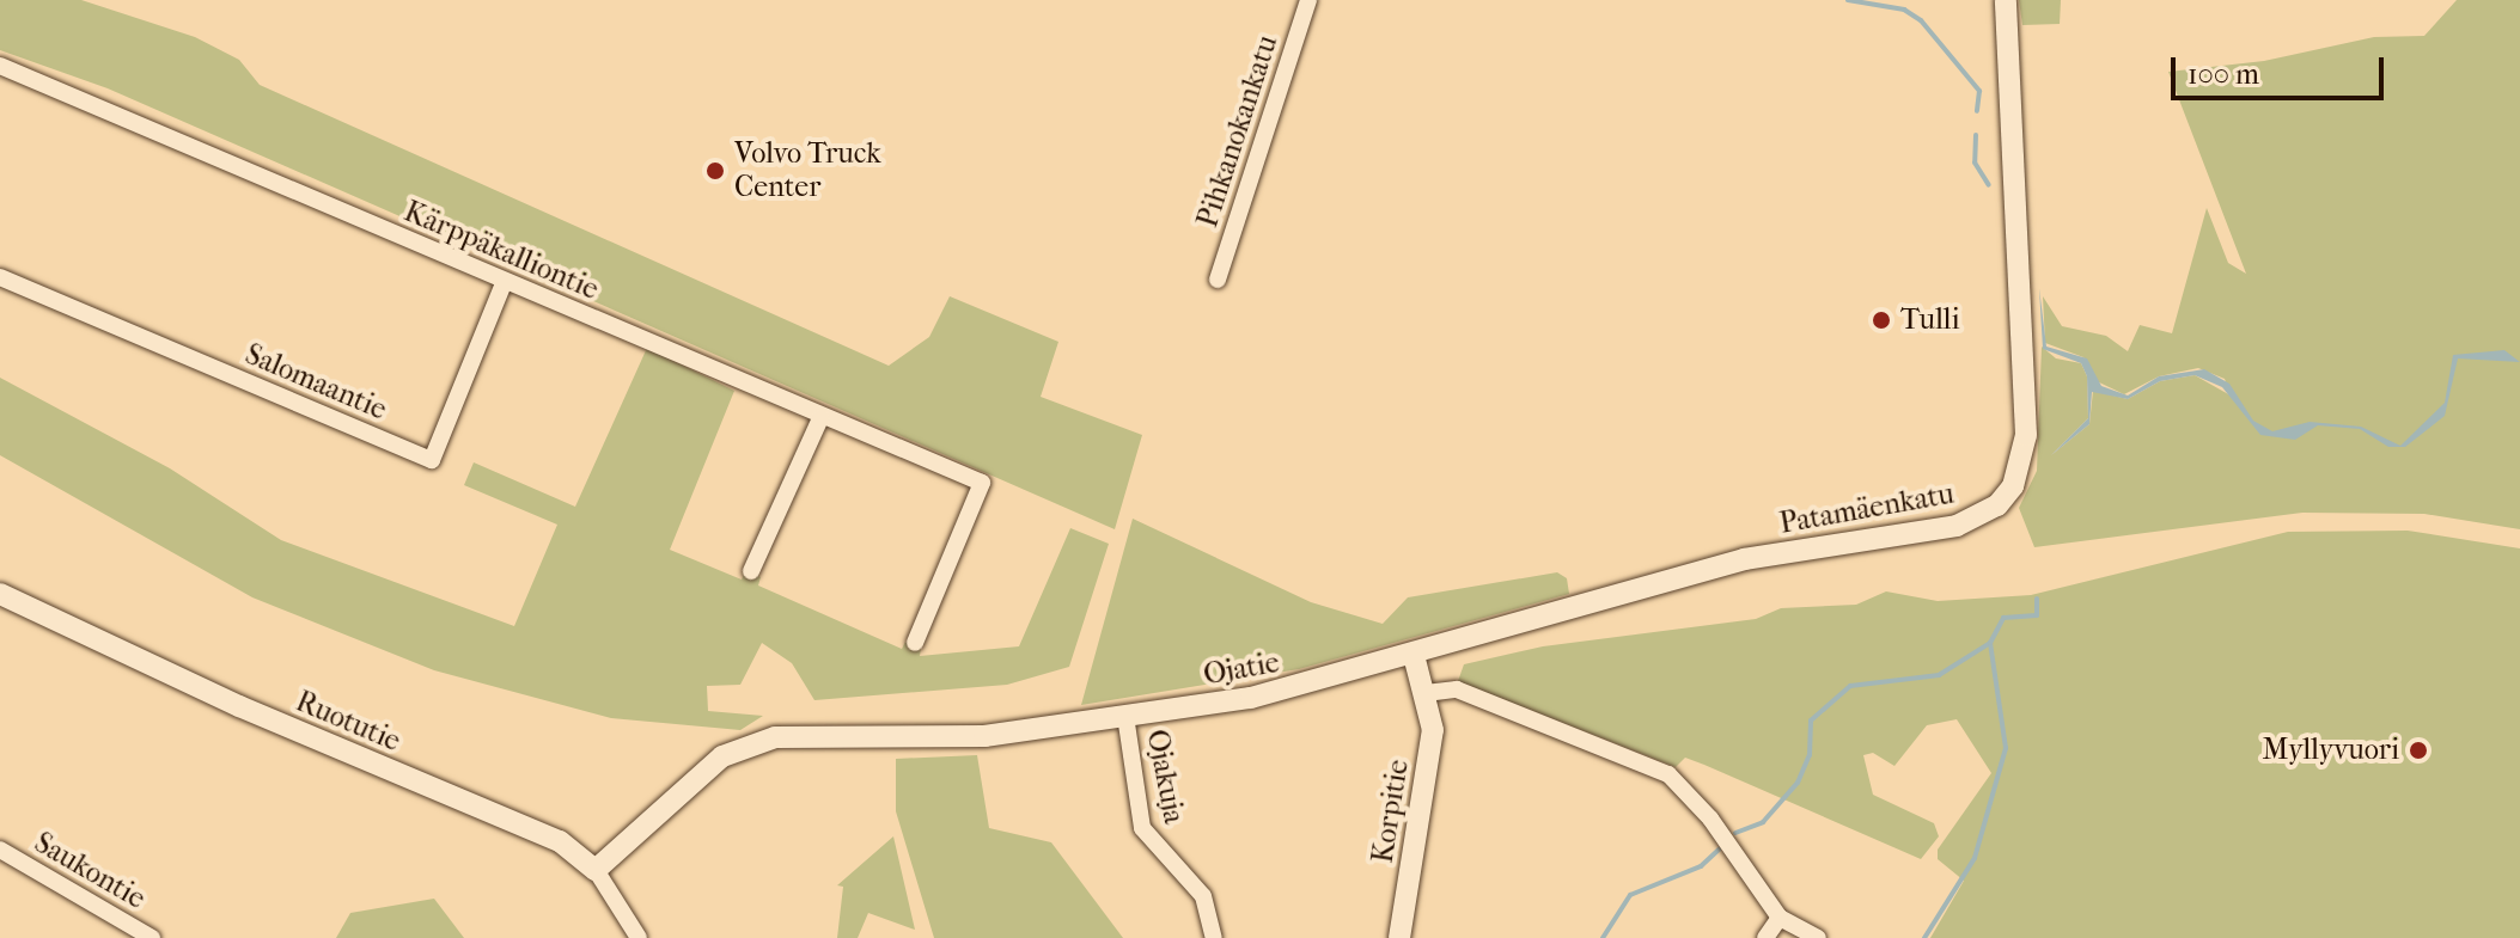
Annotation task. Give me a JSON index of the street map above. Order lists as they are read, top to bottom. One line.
{"streets":{"street":["Pihkanokankatu","Kärppäkalliontie","Salomaantie","Patamäenkatu","Ojatie","Ruotutie","Ojakuja","Korpitie","Saukontie"]},"crossings":[["Kärppäkalliontie","Salomaantie"],["Patamäenkatu","Ojatie"],["Ojatie","Ruotutie"],["Ojatie","Ojakuja"]],"places":["Volvo Truck Center","Tulli","Myllyvuori"],"scale_bar":"100 m"}
